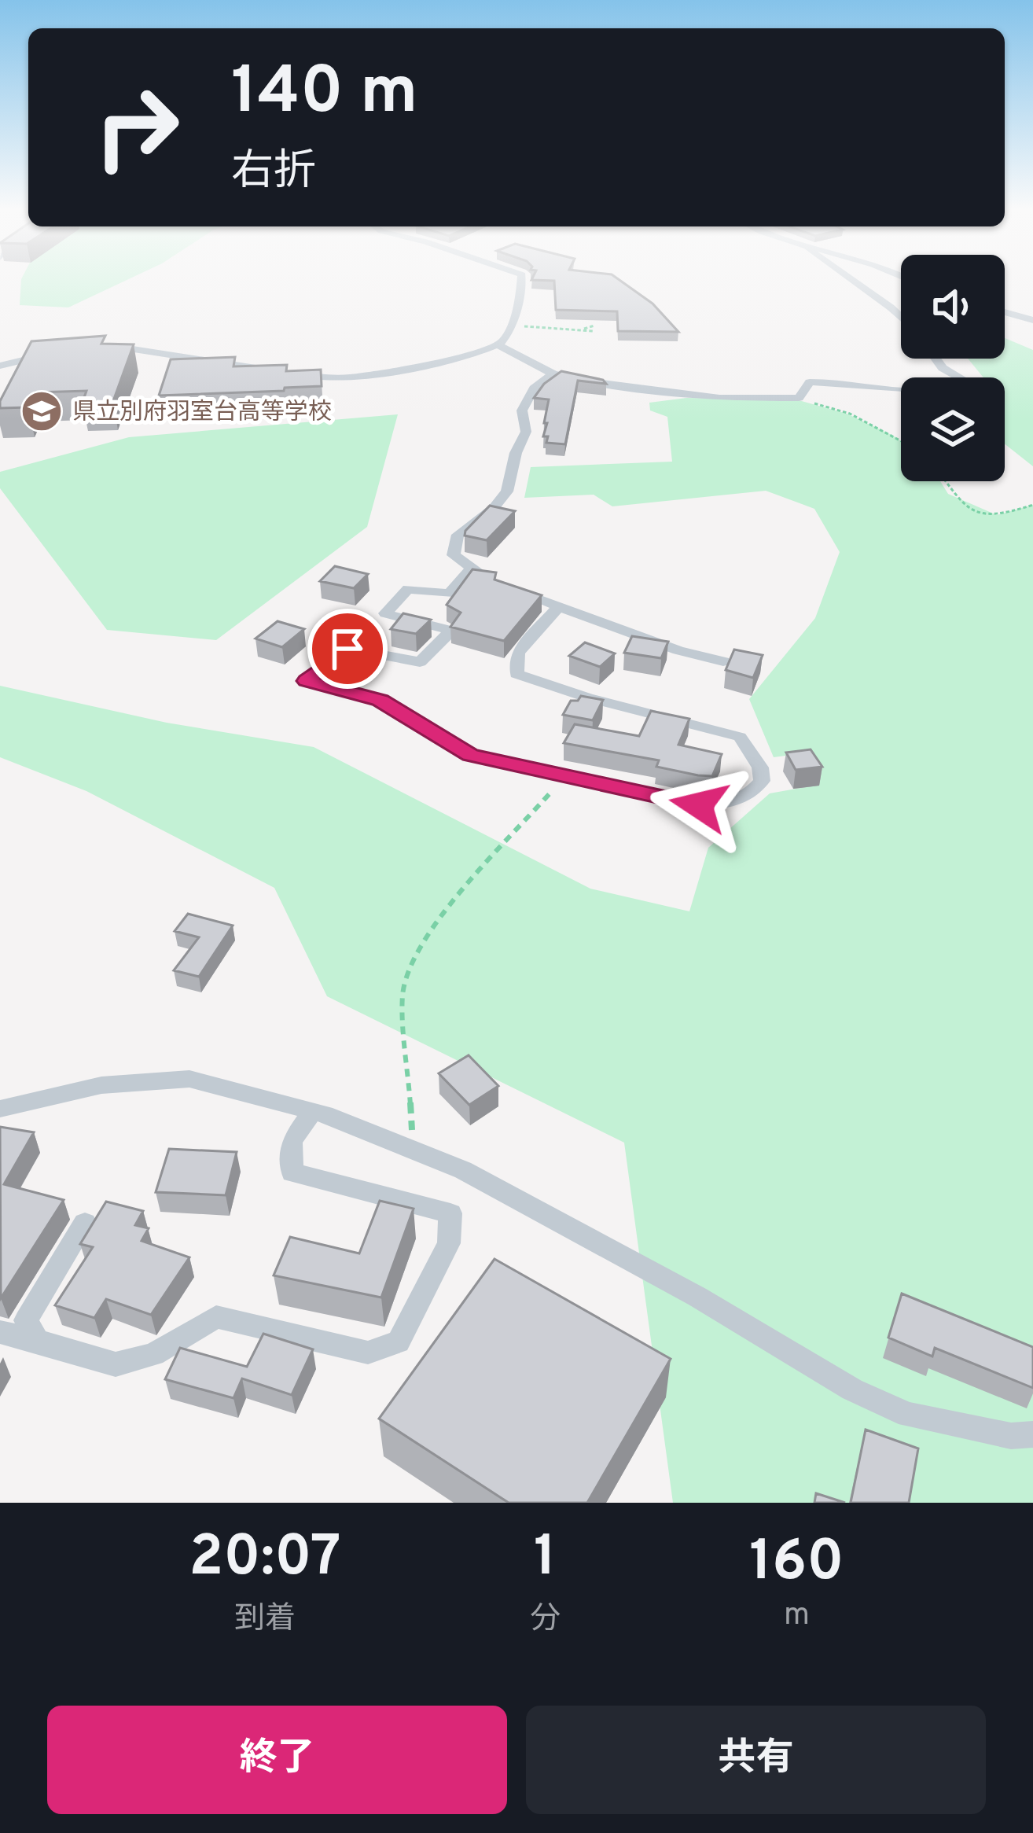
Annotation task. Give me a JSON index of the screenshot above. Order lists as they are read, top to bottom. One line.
{"places":{"school or university":["県立別府羽室台高等学校"]},"page":{"turn":["140 m","右折"],"eta":["20:07","到着","1","分","160","m"],"buttons":["終了","共有"]}}
